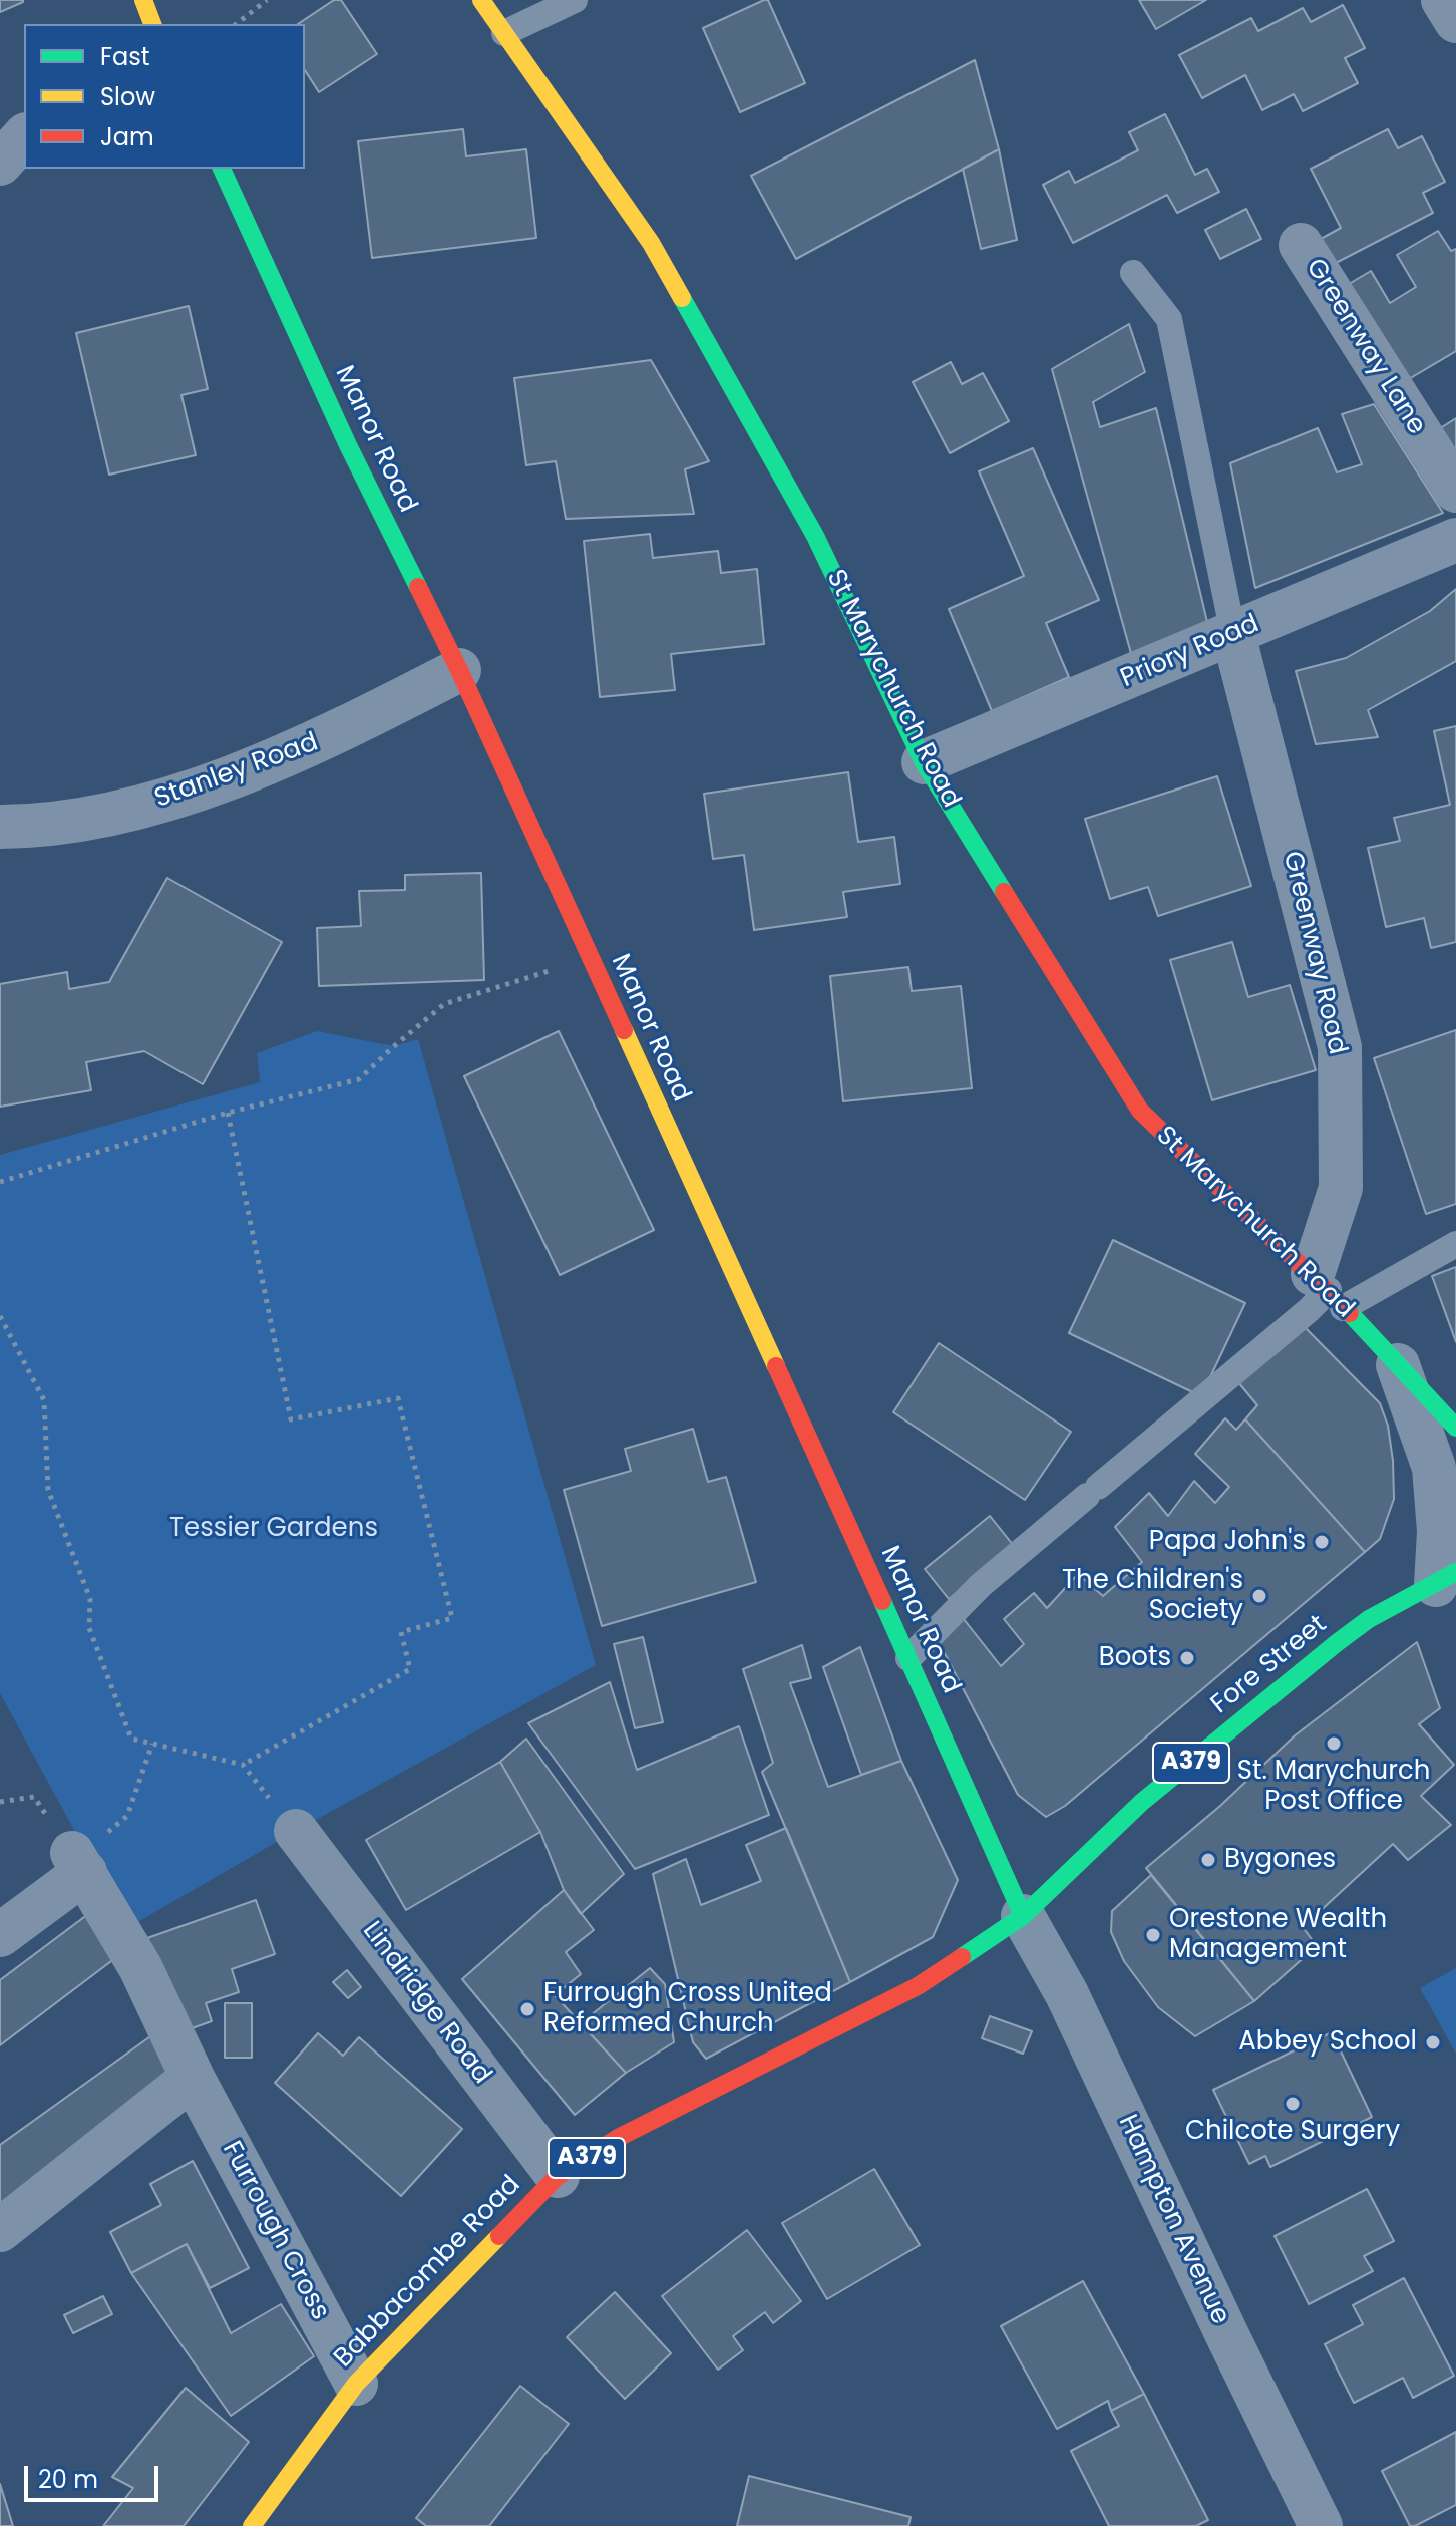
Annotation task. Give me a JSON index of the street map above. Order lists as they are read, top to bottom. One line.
{"streets":{"street":["Greenway Lane","Manor Road","Priory Road","St Marychurch Road","Stanley Road","Greenway Road","Fore Street","A379","Lindridge Road","Hampton Avenue","Furrough Cross","Babbacombe Road"]},"crossings":[["Manor Road","Stanley Road"],["Manor Road","Fore Street"],["Manor Road","Hampton Avenue"],["Manor Road","Babbacombe Road"],["Priory Road","St Marychurch Road"],["Priory Road","Greenway Road"],["St Marychurch Road","Greenway Road"],["St Marychurch Road","Fore Street"],["Fore Street","Hampton Avenue"],["Fore Street","Babbacombe Road"],["Lindridge Road","Babbacombe Road"],["Hampton Avenue","Babbacombe Road"],["Furrough Cross","Babbacombe Road"]],"parks":["Tessier Gardens"],"places":["Papa John's","The Children's Society","Boots","St. Marychurch Post Office","Bygones","Orestone Wealth Management","Furrough Cross United Reformed Church","Abbey School","Chilcote Surgery"],"legend":["Fast","Slow","Jam"],"scale_bar":"20 m"}
